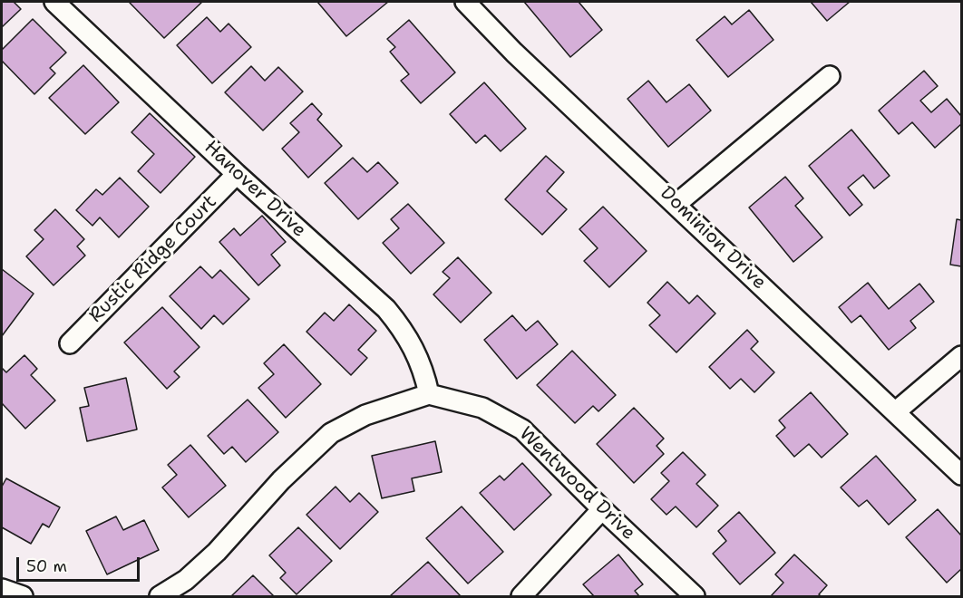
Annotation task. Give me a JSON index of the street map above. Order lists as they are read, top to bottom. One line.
{"streets":{"street":["Hanover Drive","Dominion Drive","Rustic Ridge Court","Wentwood Drive"]},"crossings":[["Hanover Drive","Rustic Ridge Court"],["Hanover Drive","Wentwood Drive"]],"scale_bar":"50 m"}
